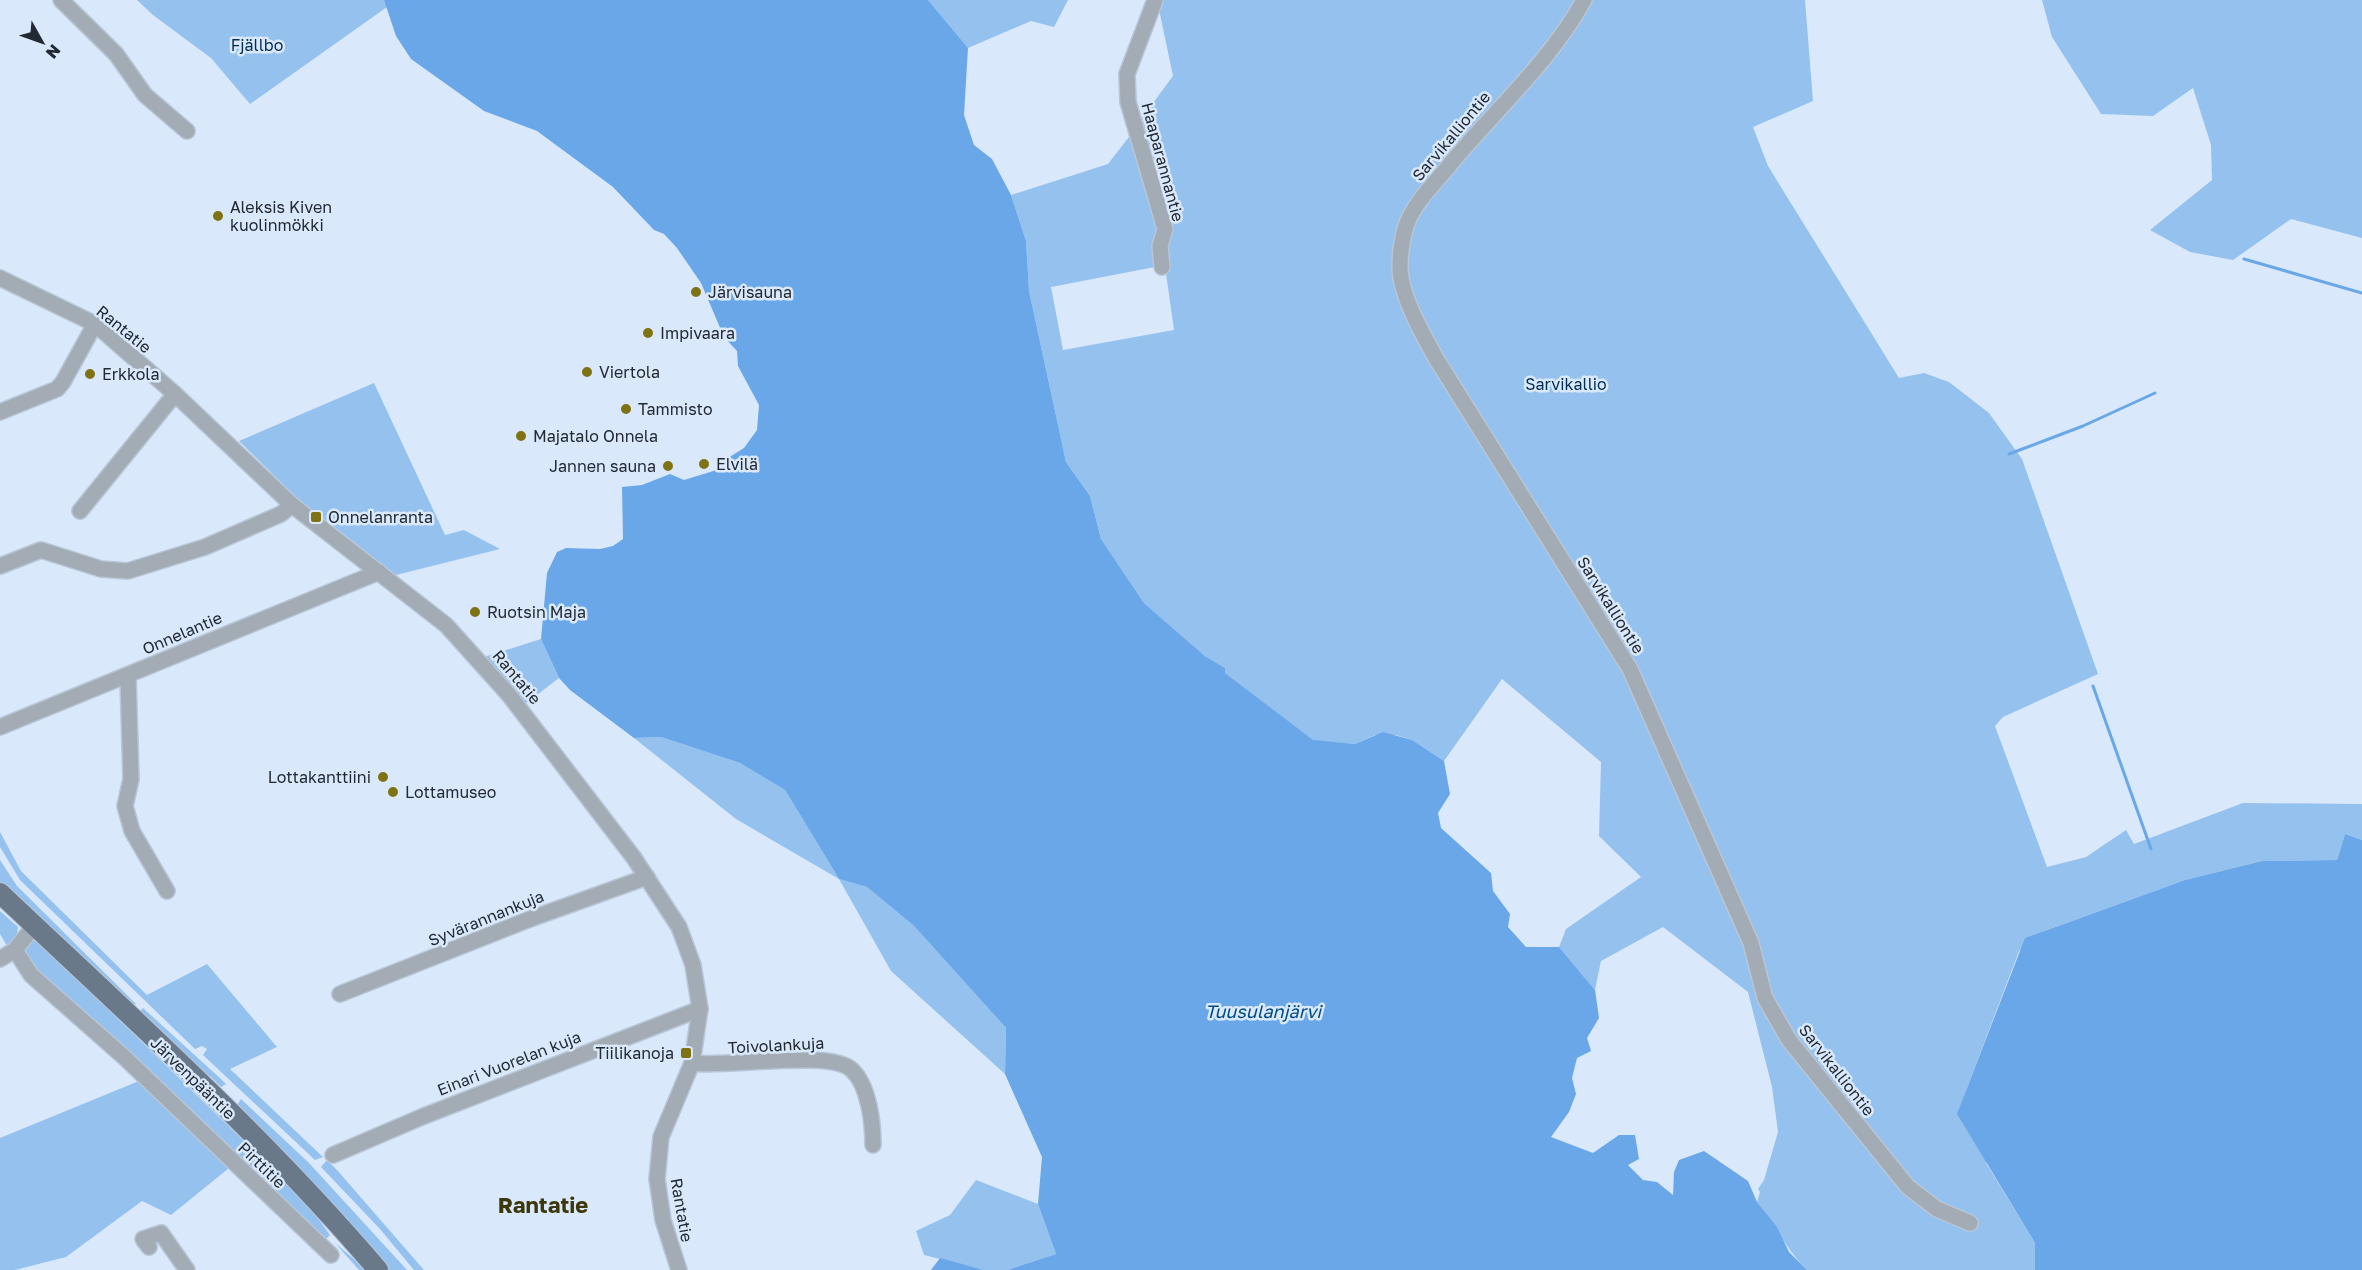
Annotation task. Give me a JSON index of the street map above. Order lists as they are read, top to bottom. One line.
{"streets":{"main road":["Järvenpääntie"],"street":["Sarvikalliontie","Haaparannantie","Rantatie","Onnelantie","Syvärannankuja","Toivolankuja","Einari Vuorelan kuja","Pirttitie"]},"crossings":[["Rantatie","Onnelantie"],["Rantatie","Syvärannankuja"],["Rantatie","Toivolankuja"],["Rantatie","Einari Vuorelan kuja"]],"districts":["Rantatie"],"water":["Tuusulanjärvi"],"parks":["Fjällbo","Sarvikallio"],"places":{"other":["Aleksis Kiven kuolinmökki","Järvisauna","Impivaara","Viertola","Erkkola","Tammisto","Majatalo Onnela","Elvilä","Jannen sauna","Ruotsin Maja","Lottakanttiini","Lottamuseo"],"transit":["Onnelanranta","Tiilikanoja"]},"north":"bottom right"}
